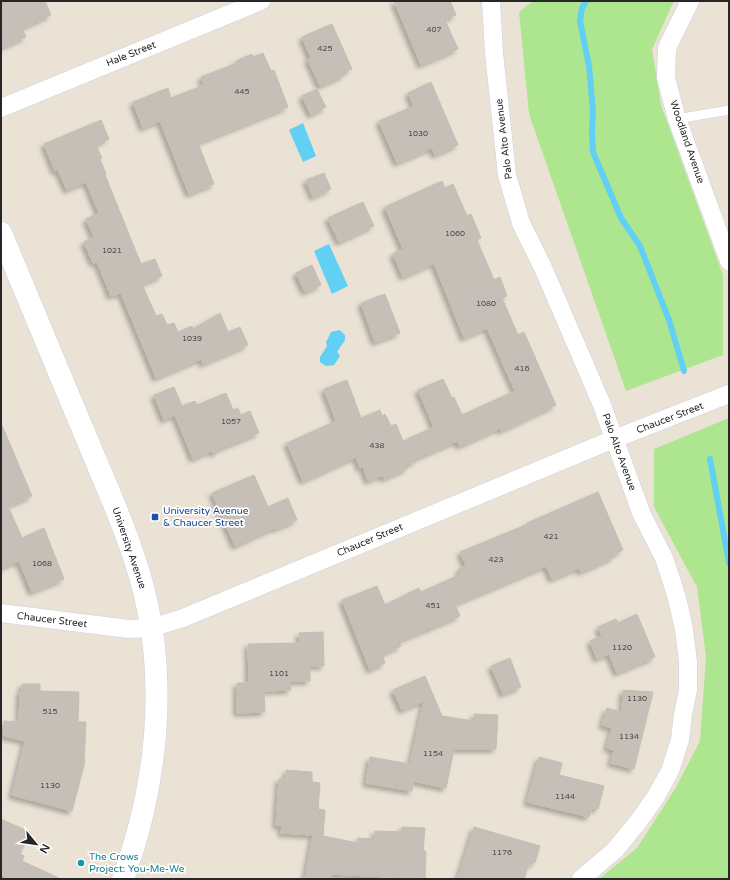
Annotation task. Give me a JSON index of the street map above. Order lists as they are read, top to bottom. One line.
{"streets":{"main road":["University Avenue"],"street":["Hale Street","Palo Alto Avenue","Woodland Avenue","Chaucer Street"]},"crossings":[["Palo Alto Avenue","Chaucer Street"],["Chaucer Street","University Avenue"]],"places":{"transit":["University Avenue & Chaucer Street"],"other":["The Crows Project: You-Me-We"]},"house_numbers":["407","425","445","1030","1060","1021","1080","1039","416","1057","438","421","423","1068","451","1120","1101","1130","515","1134","1154","1130","1144","1176"],"north":"bottom right"}
